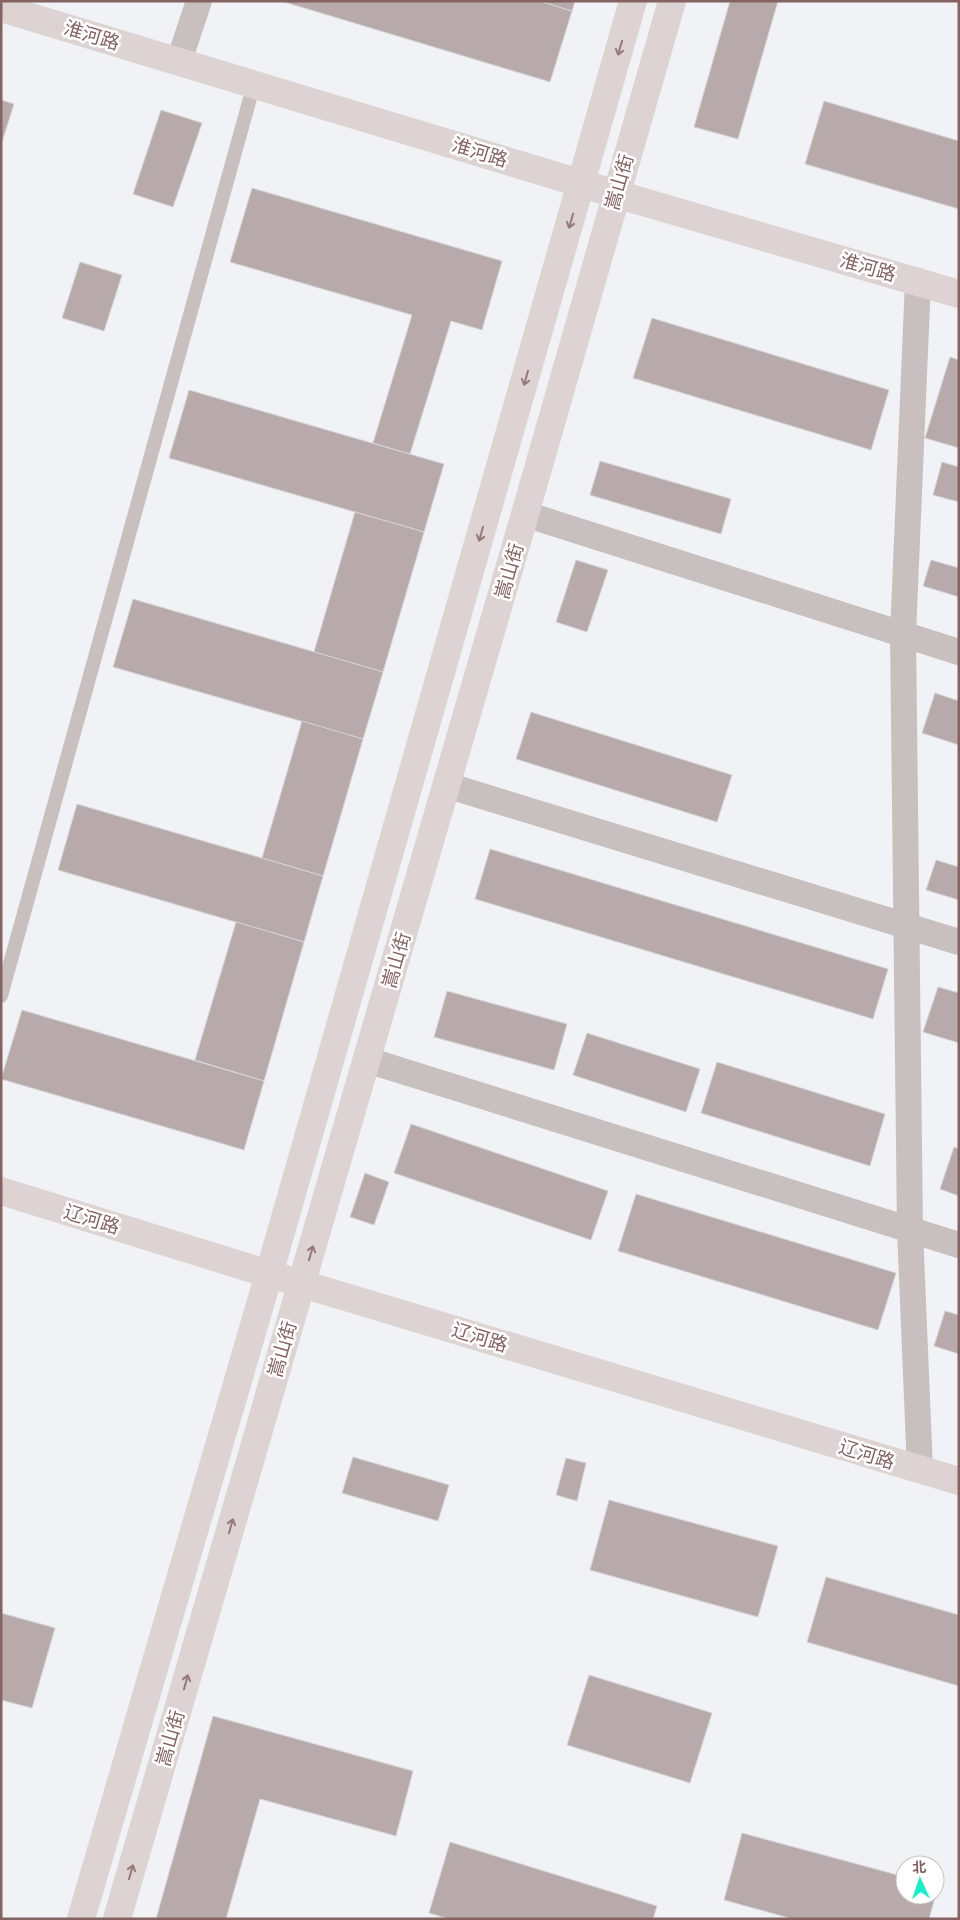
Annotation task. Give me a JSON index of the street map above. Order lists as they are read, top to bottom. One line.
{"streets":{"main road":["淮河路","嵩山街","辽河路"]},"crossings":[["淮河路","嵩山街"],["嵩山街","辽河路"]],"north":"top"}
